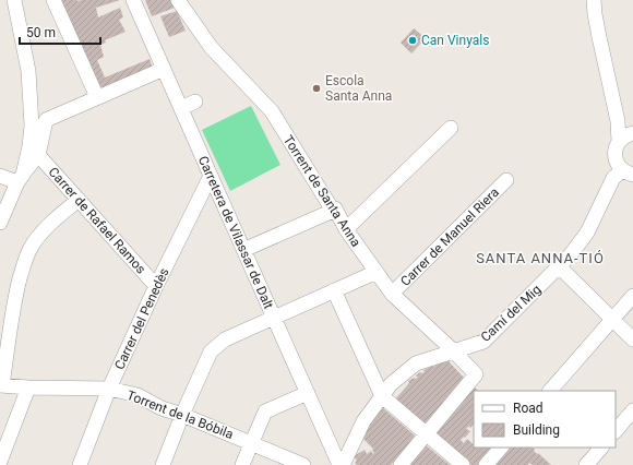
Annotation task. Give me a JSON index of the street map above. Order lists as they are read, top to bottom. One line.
{"streets":{"street":["Torrent de Santa Anna","Carrer de Rafael Ramos","Carretera de Vilassar de Dalt","Carrer de Manuel Riera","Camí del Mig","Carrer del Penedès","Torrent de la Bóbila"]},"crossings":[["Torrent de Santa Anna","Carrer de Manuel Riera"],["Torrent de Santa Anna","Camí del Mig"],["Carrer de Rafael Ramos","Carrer del Penedès"],["Carretera de Vilassar de Dalt","Carrer del Penedès"],["Carrer del Penedès","Torrent de la Bóbila"]],"districts":["SANTA ANNA-TIÓ"],"places":["Can Vinyals","Escola Santa Anna"],"legend":["Road","Building"],"scale_bar":"50 m"}
